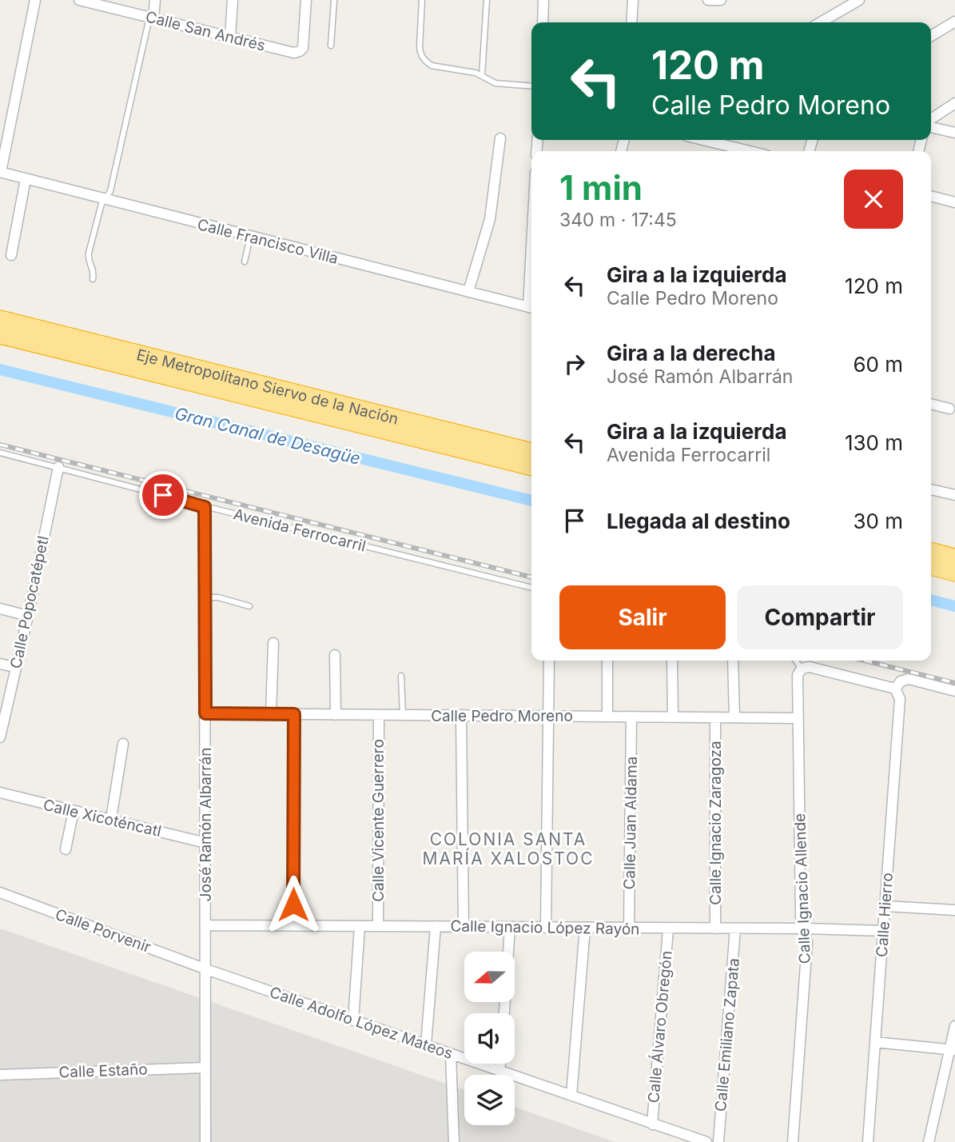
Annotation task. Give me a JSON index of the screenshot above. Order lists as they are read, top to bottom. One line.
{"streets":{"highway":["Eje Metropolitano Siervo de la Nación"],"street":["Calle San Andrés","Calle Francisco Villa","Calle Popocatépetl","Calle Pedro Moreno","Calle Xicoténcatl","Calle Vicente Guerrero","Calle Juan Aldama","Calle Ignacio Zaragoza","José Ramón Albarrán","Calle Ignacio Allende","Calle Hierro","Calle Ignacio López Rayón","Calle Porvenir","Calle Adolfo López Mateos","Calle Álvaro Obregón","Calle Emiliano Zapata","Calle Estaño"],"lane":["Avenida Ferrocarril"]},"crossings":[["Avenida Ferrocarril","Calle Popocatépetl"],["Avenida Ferrocarril","José Ramón Albarrán"],["Calle Pedro Moreno","Calle Vicente Guerrero"],["Calle Pedro Moreno","Calle Juan Aldama"],["Calle Pedro Moreno","Calle Ignacio Zaragoza"],["Calle Pedro Moreno","José Ramón Albarrán"],["Calle Pedro Moreno","Calle Ignacio Allende"],["Calle Xicoténcatl","José Ramón Albarrán"],["Calle Vicente Guerrero","Calle Ignacio López Rayón"],["Calle Juan Aldama","Calle Ignacio López Rayón"],["Calle Ignacio Zaragoza","Calle Ignacio López Rayón"],["José Ramón Albarrán","Calle Ignacio López Rayón"],["José Ramón Albarrán","Calle Porvenir"],["José Ramón Albarrán","Calle Adolfo López Mateos"],["José Ramón Albarrán","Calle Estaño"],["Calle Ignacio Allende","Calle Ignacio López Rayón"],["Calle Hierro","Calle Ignacio López Rayón"],["Calle Ignacio López Rayón","Calle Álvaro Obregón"],["Calle Ignacio López Rayón","Calle Emiliano Zapata"],["Calle Porvenir","Calle Adolfo López Mateos"],["Calle Adolfo López Mateos","Calle Álvaro Obregón"]],"districts":["COLONIA SANTA MARÍA XALOSTOC"],"water":["Gran Canal de Desagüe"],"north":"left","page":{"turn":["120 m","Calle Pedro Moreno"],"heading":["1 min","340 m · 17:45"],"list":[{"name":"Gira a la izquierda","note":"Calle Pedro Moreno","value":"120 m"},{"name":"Gira a la derecha","note":"José Ramón Albarrán","value":"60 m"},{"name":"Gira a la izquierda","note":"Avenida Ferrocarril","value":"130 m"},{"name":"Llegada al destino","value":"30 m"}],"buttons":["Salir","Compartir"]}}
